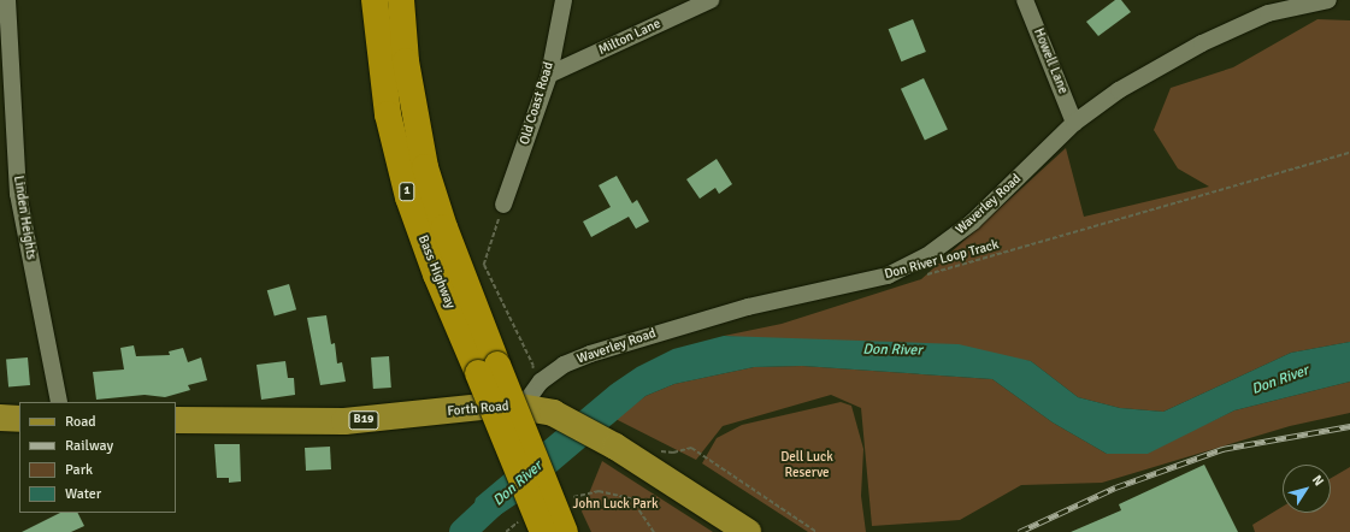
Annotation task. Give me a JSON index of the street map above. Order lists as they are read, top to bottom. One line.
{"streets":{"highway":["1","Bass Highway"],"main road":["Forth Road","B19"],"street":["Milton Lane","Howell Lane","Old Coast Road","Waverley Road","Linden Heights"],"path":["Don River Loop Track"]},"crossings":[["Milton Lane","Old Coast Road"],["Howell Lane","Waverley Road"],["Waverley Road","Forth Road"]],"water":["Don River"],"parks":["Dell Luck Reserve","John Luck Park"],"legend":["Road","Railway","Park","Water"],"north":"top right"}
